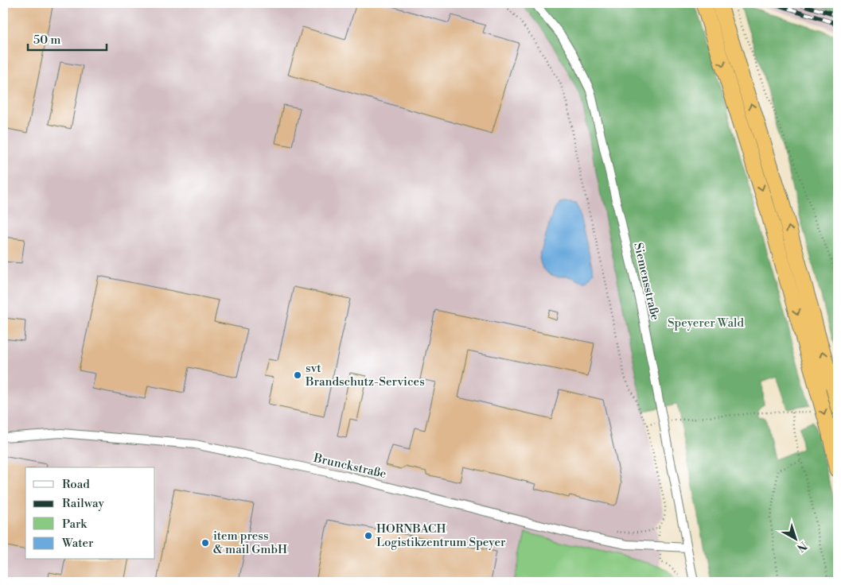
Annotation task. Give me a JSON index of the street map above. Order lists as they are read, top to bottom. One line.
{"streets":{"street":["Siemensstraße","Brunckstraße"]},"crossings":[["Siemensstraße","Brunckstraße"]],"parks":["Speyerer Wald"],"places":["svt Brandschutz-Services","HORNBACH Logistikzentrum Speyer","item press & mail GmbH"],"legend":["Road","Railway","Park","Water"],"scale_bar":"50 m","north":"bottom right"}
